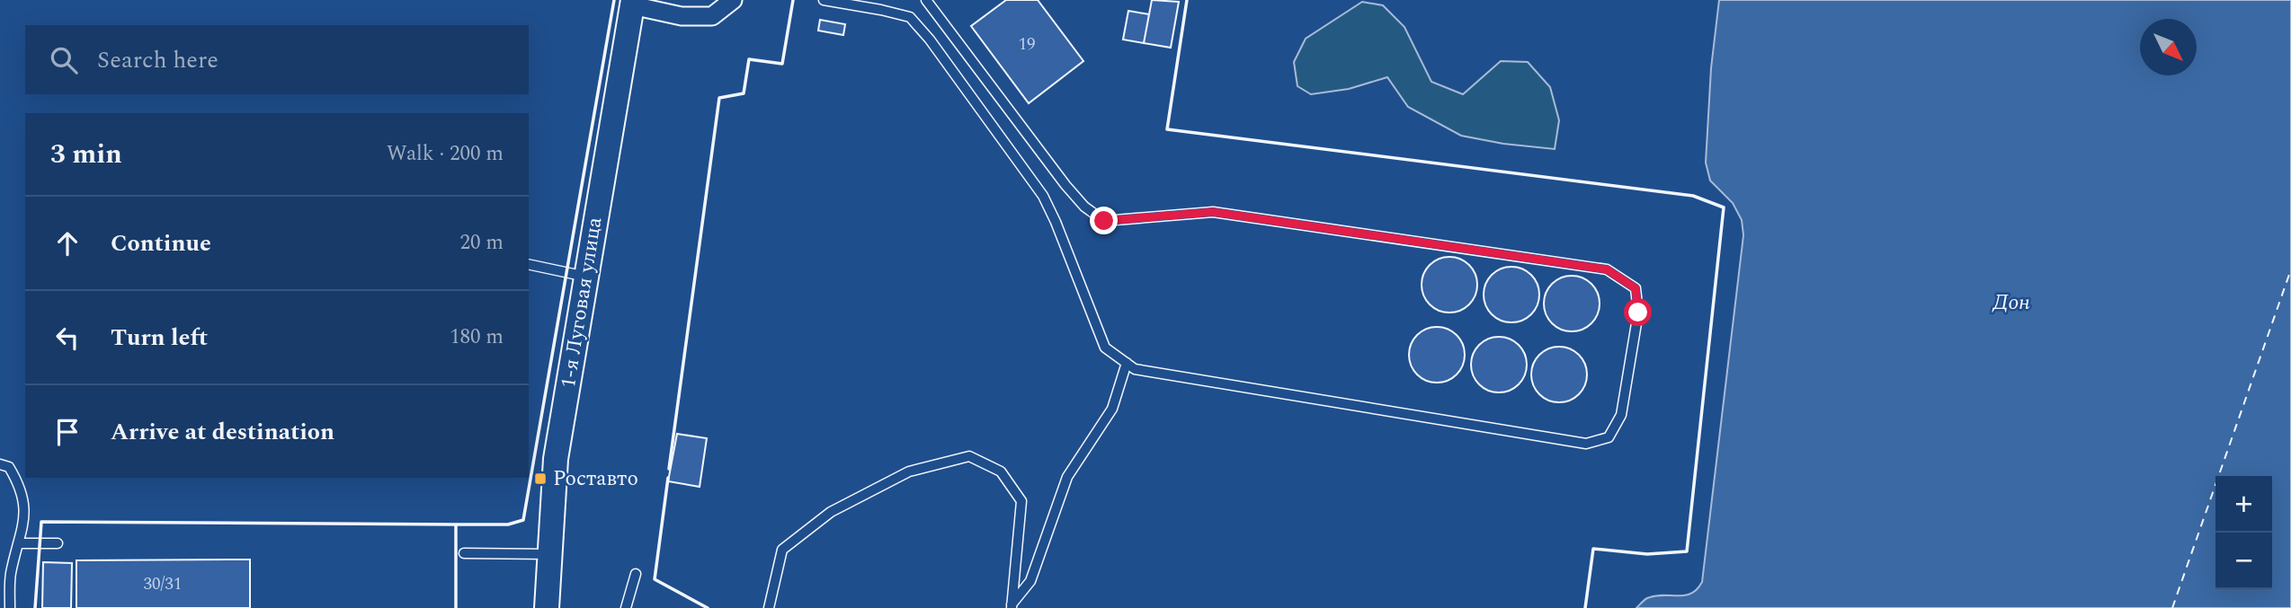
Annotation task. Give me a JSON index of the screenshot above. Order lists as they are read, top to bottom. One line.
{"streets":{"main road":["1-я Луговая улица"]},"water":["Дон"],"places":{"transit":["Роставто"]},"house_numbers":["19","30/31"],"north":"bottom right","page":{"search":"Search here","heading":["3 min","Walk · 200 m"],"list":[["Continue","20 m"],["Turn left","180 m"],"Arrive at destination"],"map_buttons":["+","−"]}}
